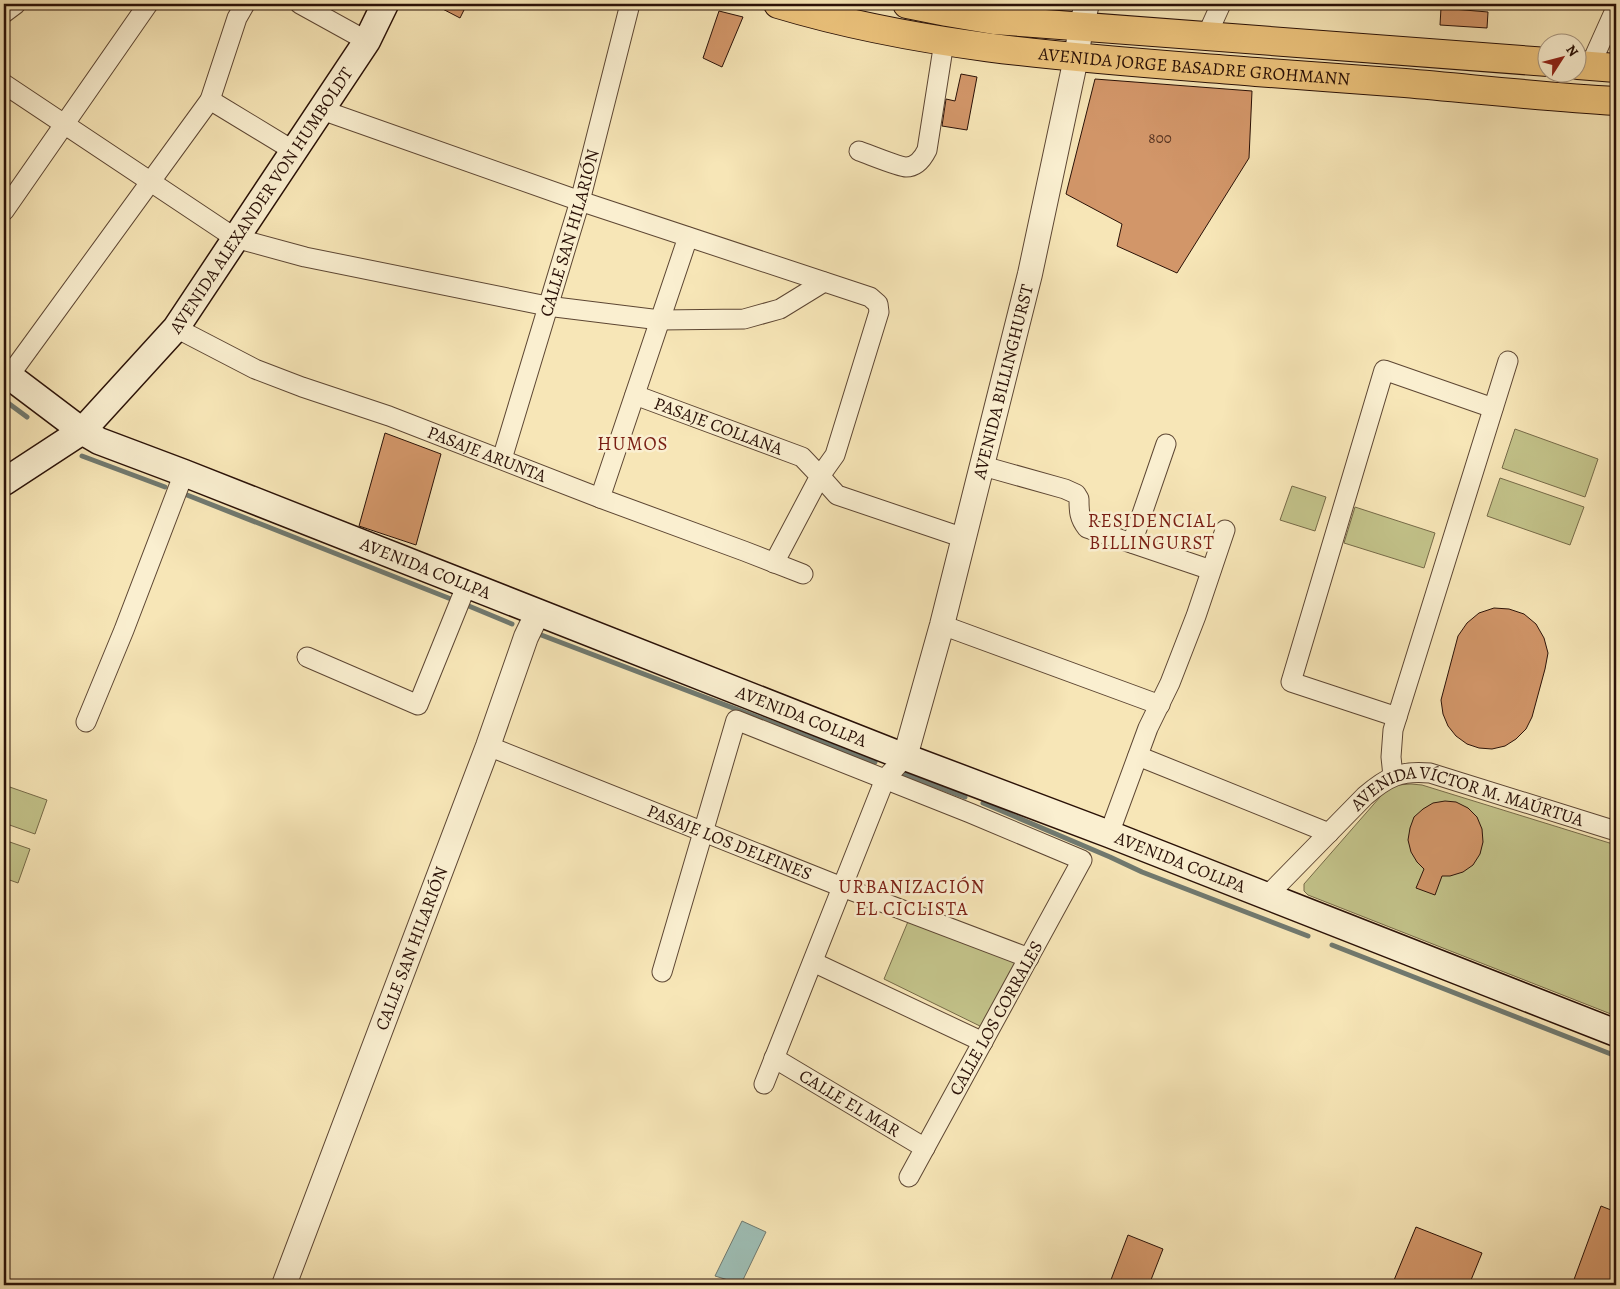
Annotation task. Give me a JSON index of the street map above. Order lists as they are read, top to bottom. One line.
{"streets":{"highway":["AVENIDA JORGE BASADRE GROHMANN"],"main road":["AVENIDA ALEXANDER VON HUMBOLDT","AVENIDA COLLPA"],"street":["CALLE SAN HILARIÓN","AVENIDA BILLINGHURST","PASAJE COLLANA","PASAJE ARUNTA","AVENIDA VÍCTOR M. MAÚRTUA","PASAJE LOS DELFINES","CALLE LOS CORRALES","CALLE EL MAR"]},"crossings":[["AVENIDA JORGE BASADRE GROHMANN","AVENIDA BILLINGHURST"],["AVENIDA ALEXANDER VON HUMBOLDT","PASAJE ARUNTA"],["AVENIDA ALEXANDER VON HUMBOLDT","AVENIDA COLLPA"],["CALLE SAN HILARIÓN","PASAJE ARUNTA"],["CALLE SAN HILARIÓN","AVENIDA COLLPA"],["CALLE SAN HILARIÓN","PASAJE LOS DELFINES"],["AVENIDA BILLINGHURST","AVENIDA COLLPA"],["AVENIDA COLLPA","AVENIDA VÍCTOR M. MAÚRTUA"],["PASAJE LOS DELFINES","CALLE LOS CORRALES"],["CALLE LOS CORRALES","CALLE EL MAR"]],"districts":["HUMOS","RESIDENCIAL BILLINGURST","URBANIZACIÓN EL CICLISTA"],"house_numbers":["800"],"north":"top right"}
